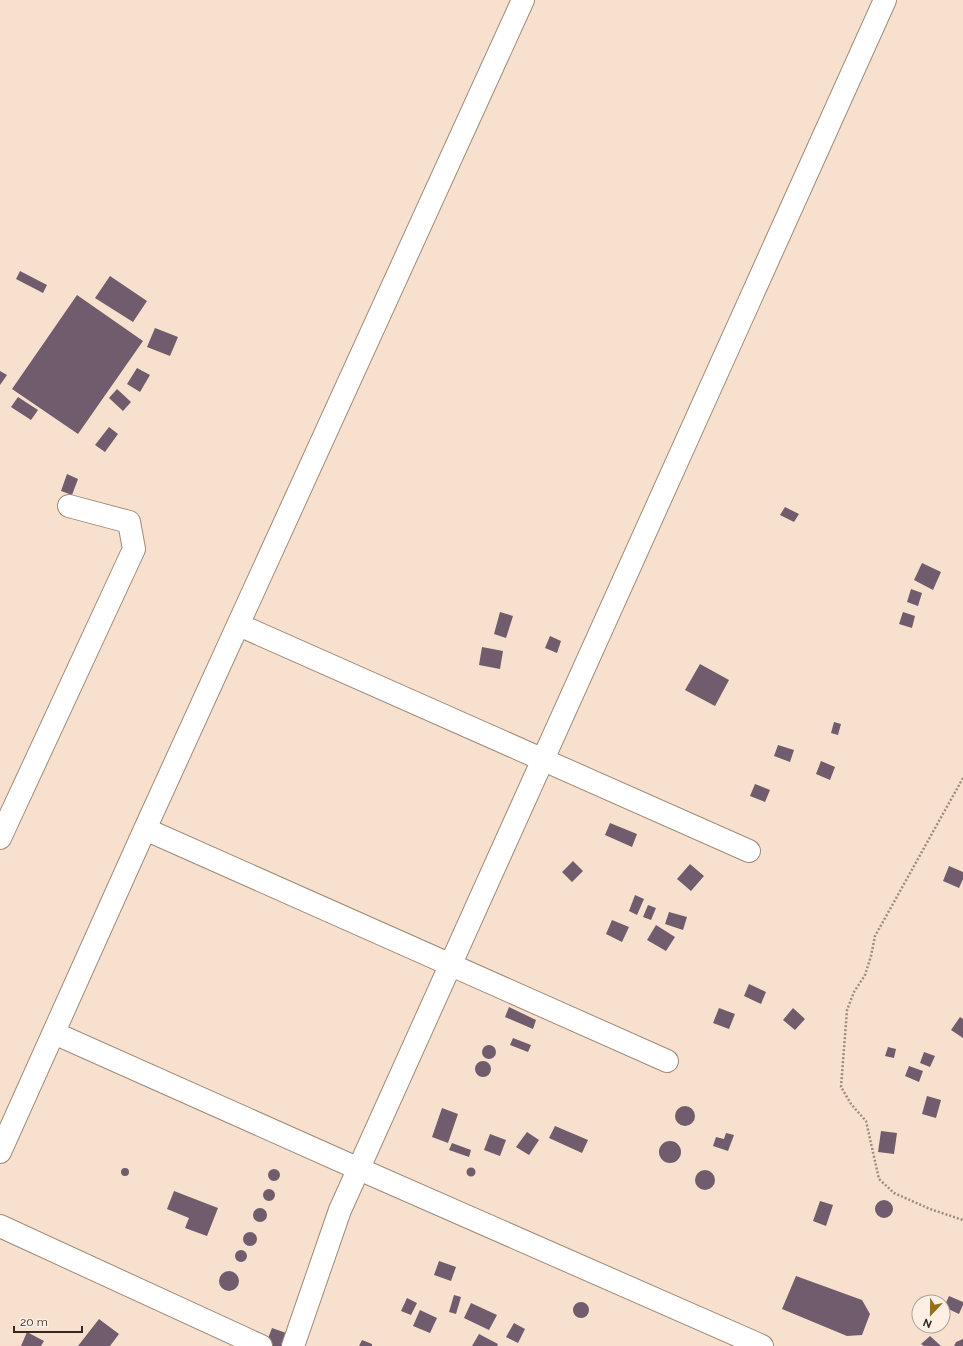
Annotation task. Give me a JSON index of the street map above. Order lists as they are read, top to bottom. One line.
{"scale_bar":"20 m","north":"bottom"}
